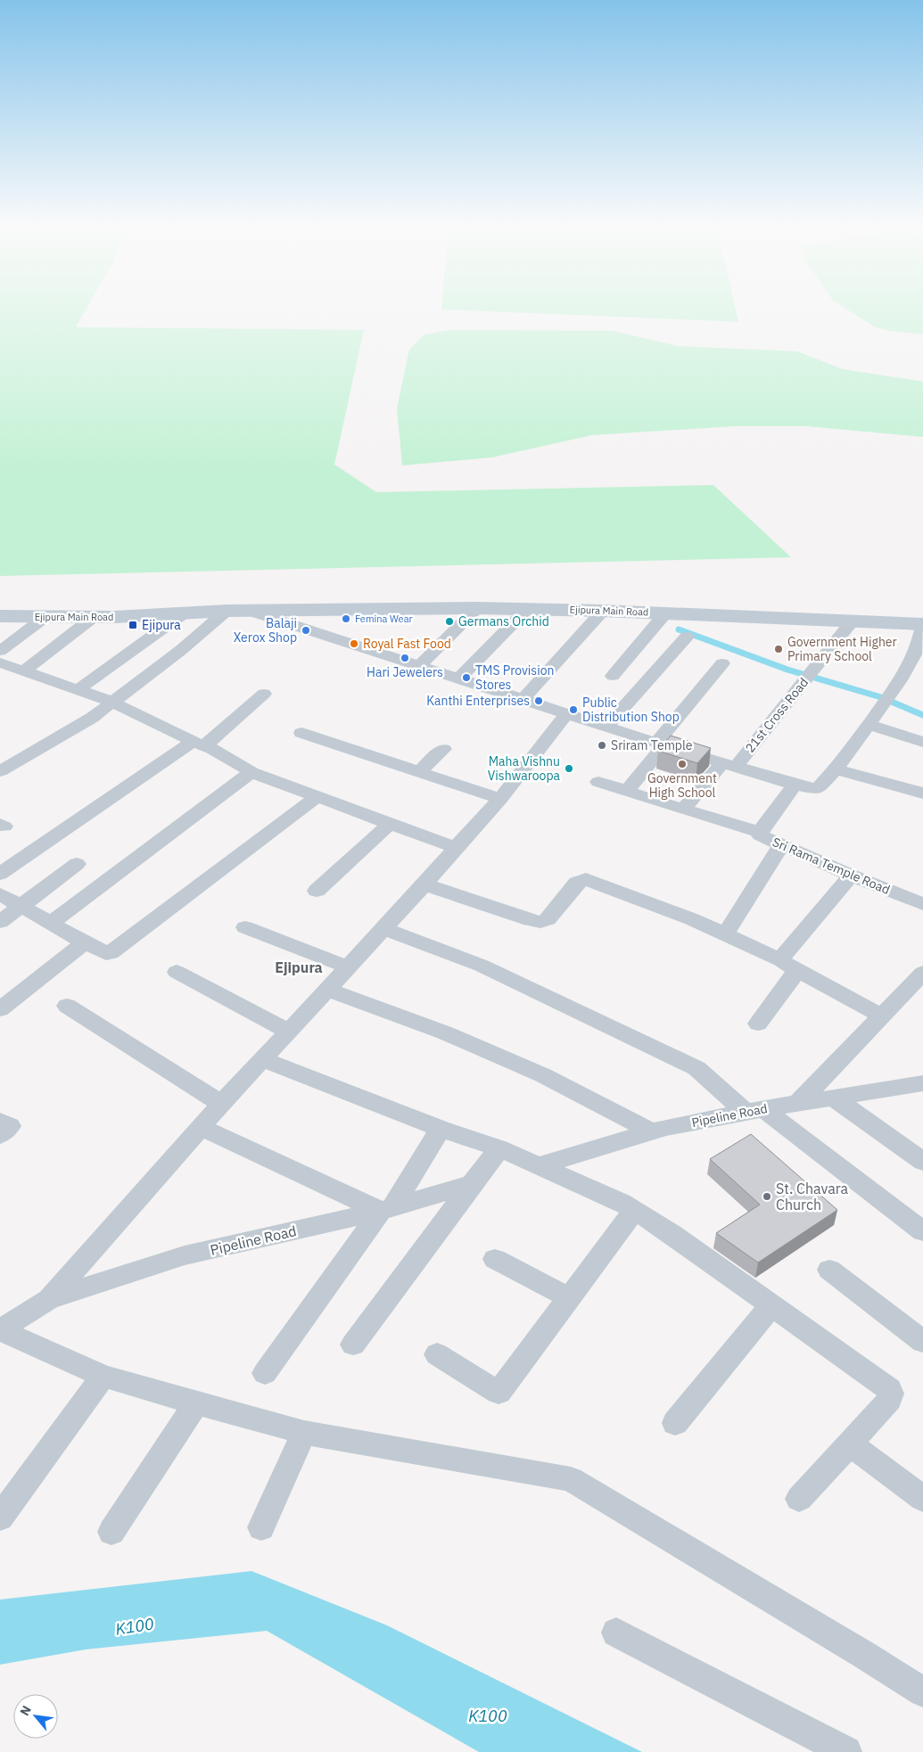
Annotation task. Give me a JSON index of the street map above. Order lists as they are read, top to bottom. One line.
{"streets":{"street":["Ejipura Main Road","21st Cross Road","Sri Rama Temple Road","Pipeline Road"]},"crossings":[["Ejipura Main Road","21st Cross Road"]],"districts":["Ejipura"],"water":["K100"],"places":{"other":["Femina Wear","Germans Orchid","Balaji Xerox Shop","Royal Fast Food","Government Higher Primary School","Hari Jewelers","TMS Provision Stores","Kanthi Enterprises","Public Distribution Shop","Sriram Temple","Government High School","Maha Vishnu Vishwaroopa","St. Chavara Church"],"transit":["Ejipura"]},"north":"top left"}
